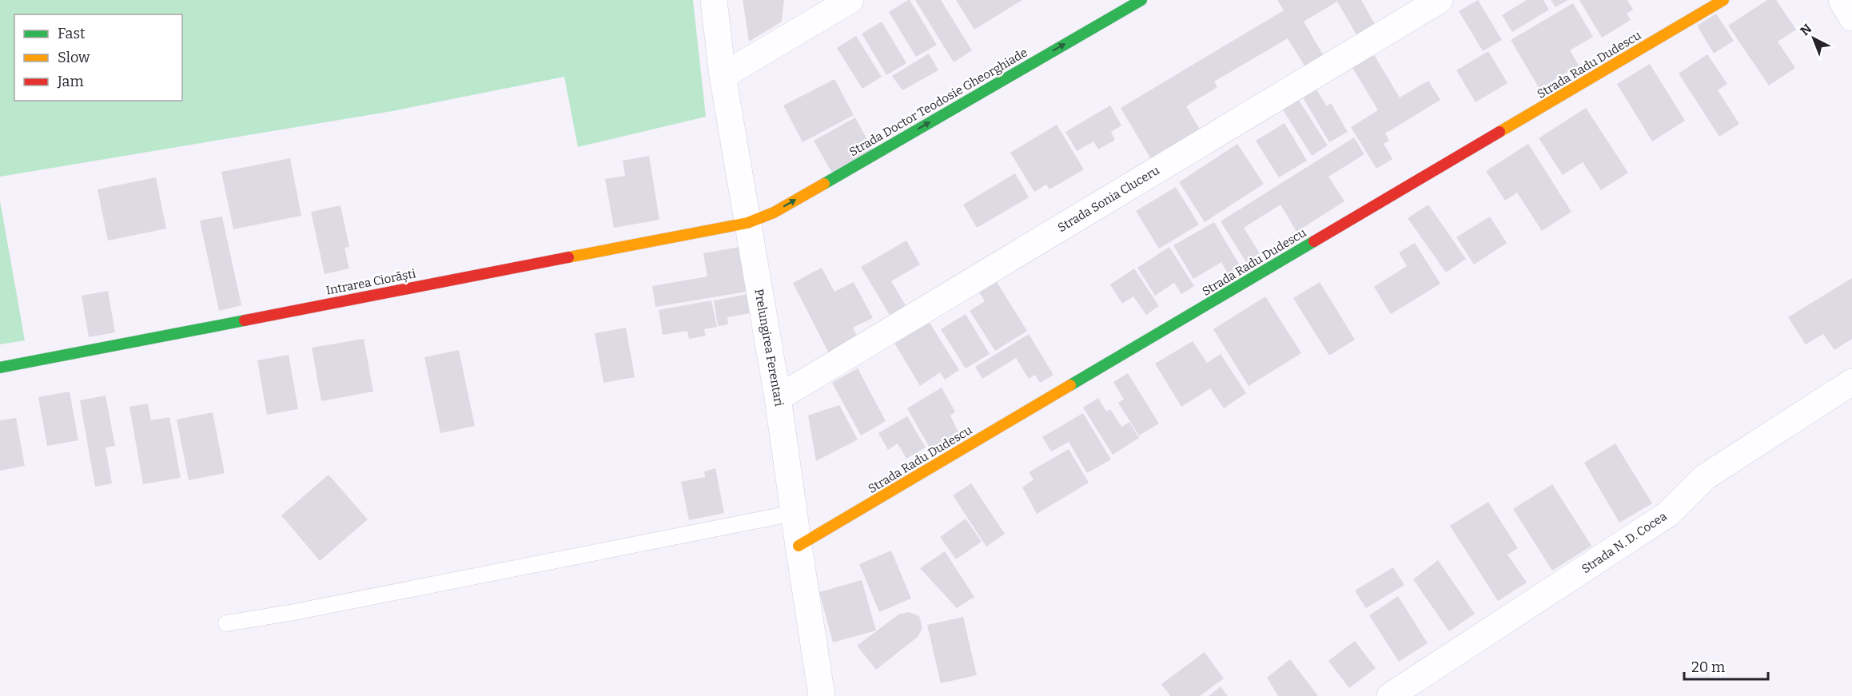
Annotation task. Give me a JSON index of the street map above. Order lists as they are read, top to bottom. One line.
{"streets":{"street":["Strada Radu Dudescu","Strada Doctor Teodosie Gheorghiade","Strada Sonia Cluceru","Intrarea Ciorăști","Prelungirea Ferentari","Strada N. D. Cocea"]},"crossings":[["Strada Radu Dudescu","Prelungirea Ferentari"],["Strada Doctor Teodosie Gheorghiade","Intrarea Ciorăști"],["Strada Doctor Teodosie Gheorghiade","Prelungirea Ferentari"],["Strada Sonia Cluceru","Prelungirea Ferentari"],["Intrarea Ciorăști","Prelungirea Ferentari"]],"one_way":["Strada Doctor Teodosie Gheorghiade"],"legend":["Fast","Slow","Jam"],"scale_bar":"20 m","north":"top left"}
